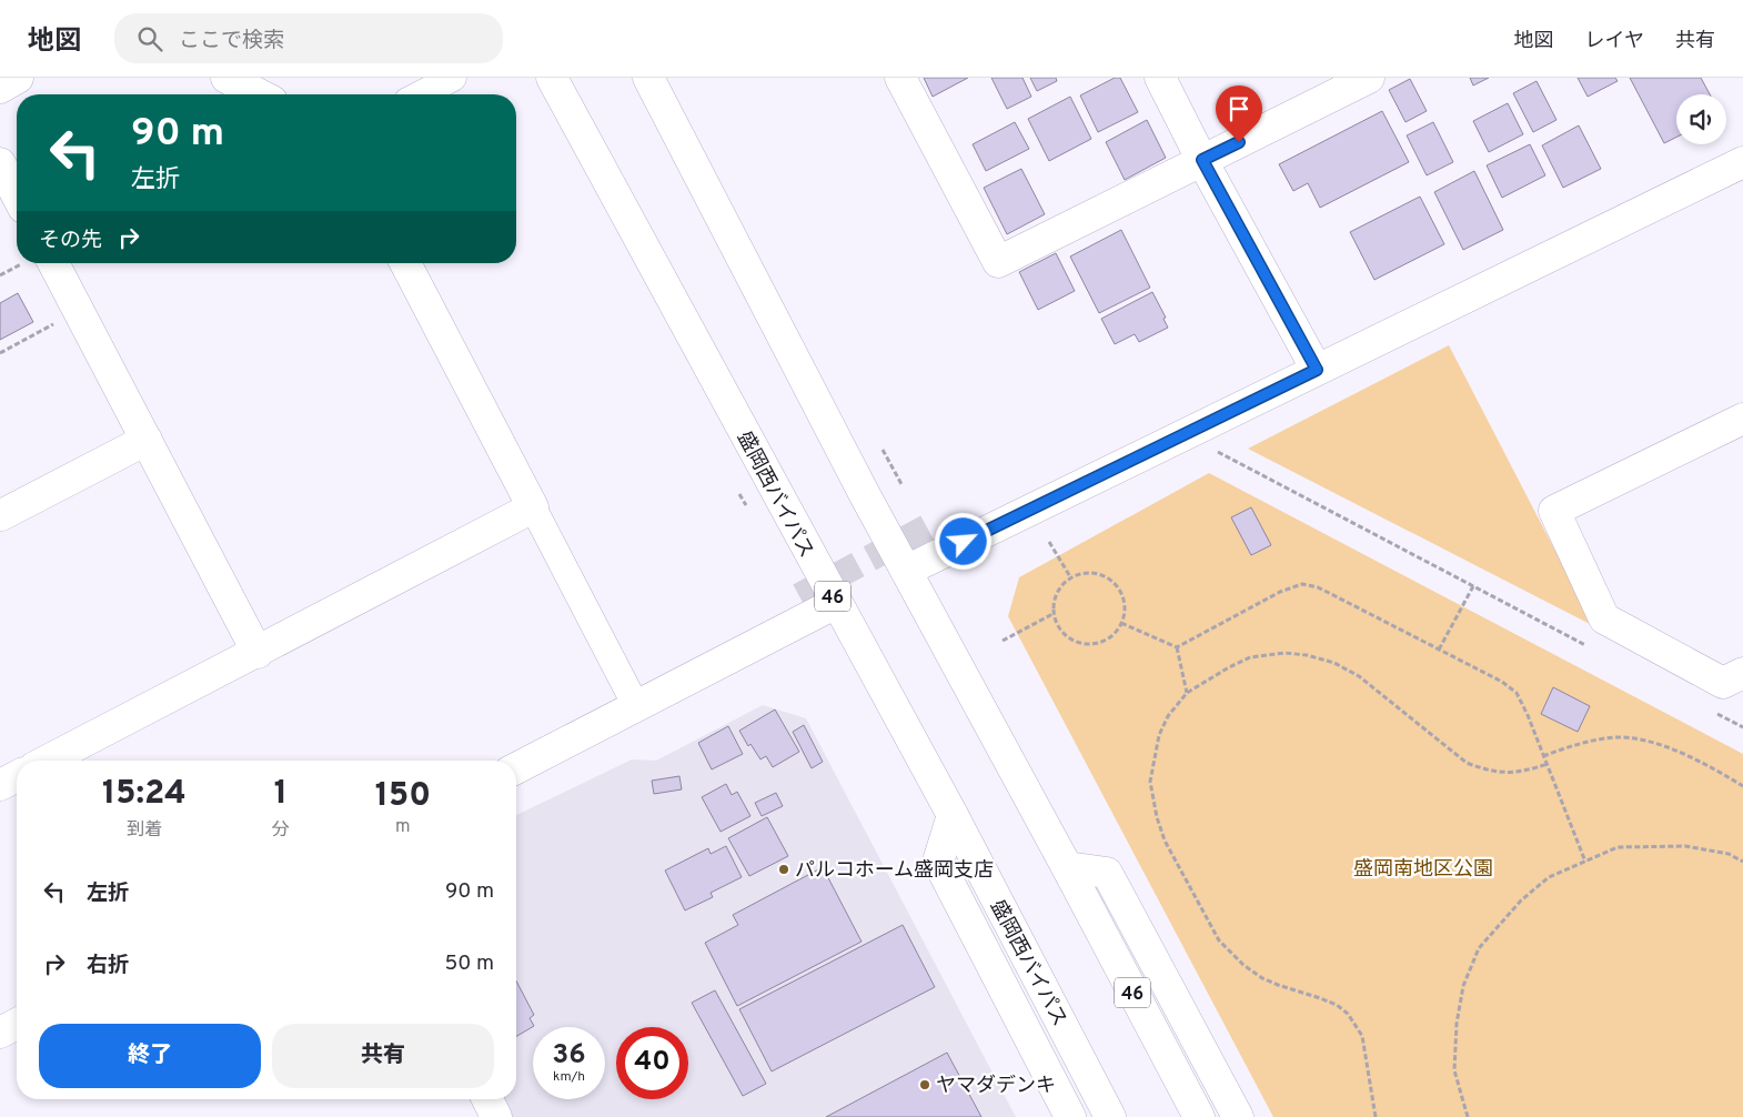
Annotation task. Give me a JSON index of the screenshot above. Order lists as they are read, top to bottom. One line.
{"streets":{"main road":["盛岡西バイパス","46"]},"parks":["盛岡南地区公園"],"places":["パルコホーム盛岡支店","ヤマダデンキ"],"page":{"header":"地図","search":"ここで検索","nav":["地図","レイヤ","共有"],"turn":["90 m","左折"],"then":"その先","eta":["15:24","到着","1","分","150","m"],"list":[{"name":"左折","value":"90 m"},{"name":"右折","value":"50 m"}],"buttons":["終了","共有"],"speed":"36 km/h","limit":"40"}}
